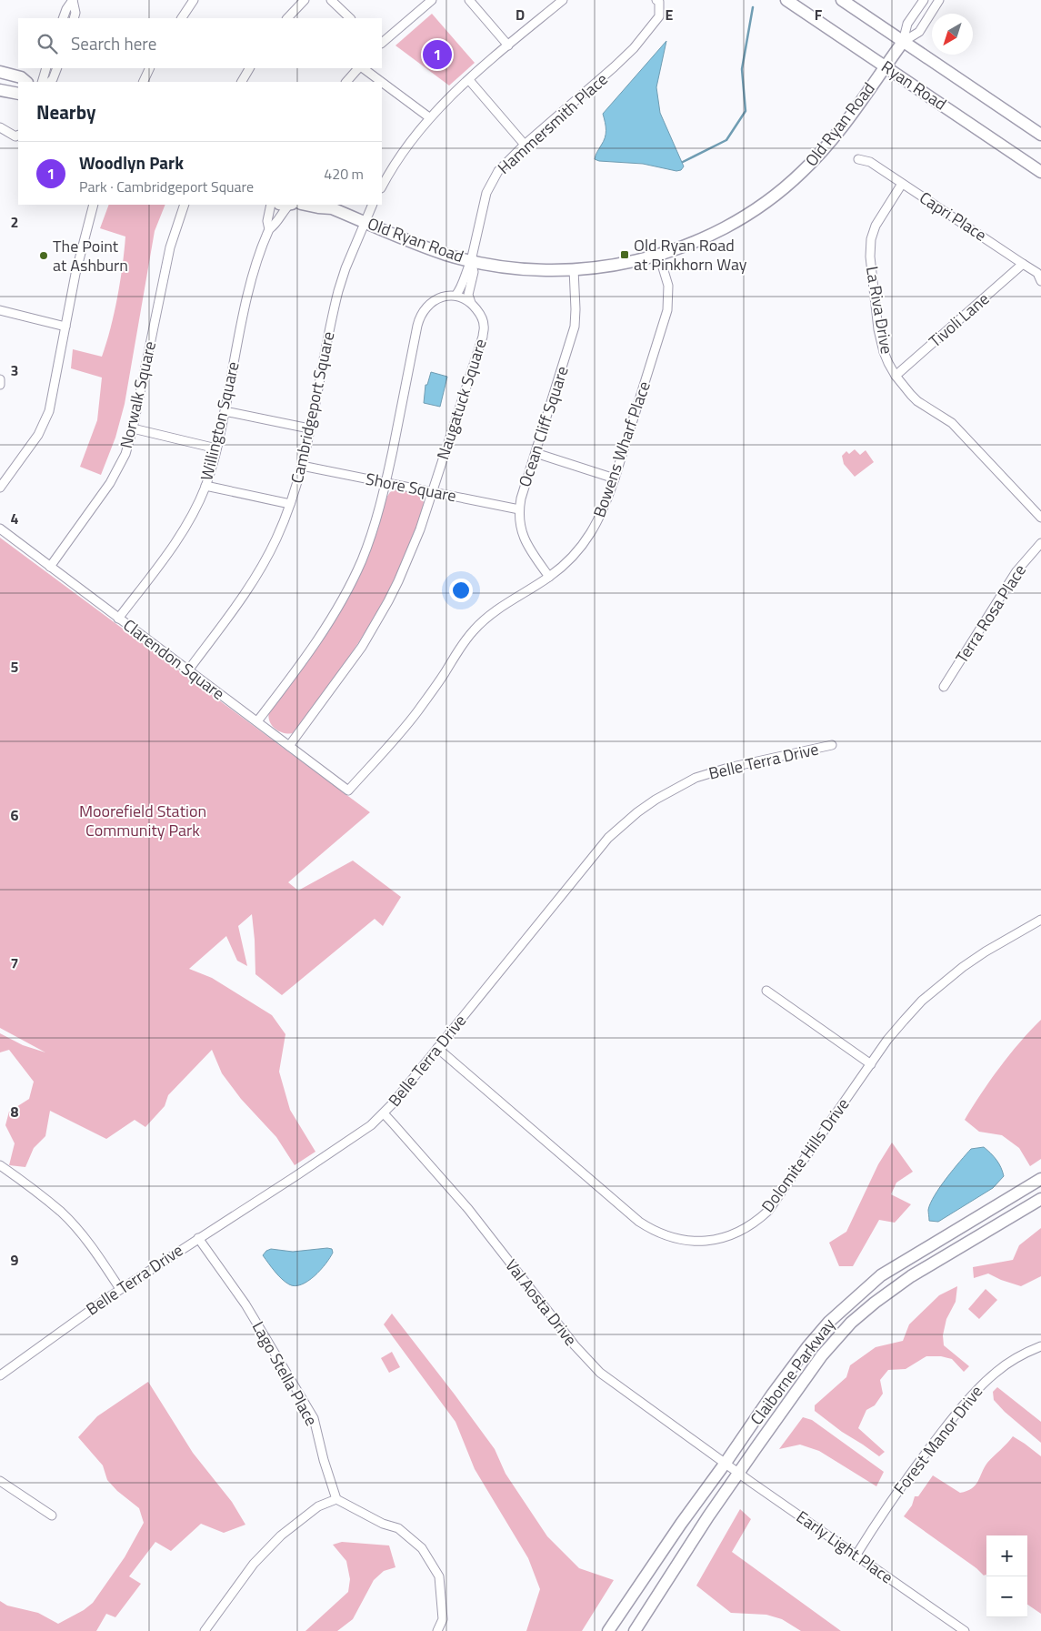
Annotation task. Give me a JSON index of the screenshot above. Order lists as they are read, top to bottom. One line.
{"streets":{"main road":["Ryan Road","Old Ryan Road","Claiborne Parkway"],"street":["Hammersmith Place","Capri Place","La Riva Drive","Tivoli Lane","Norwalk Square","Naugatuck Square","Cambridgeport Square","Willington Square","Ocean Cliff Square","Bowens Wharf Place","Shore Square","Terra Rosa Place","Clarendon Square","Belle Terra Drive","Dolomite Hills Drive","Val Aosta Drive","Lago Stella Place","Forest Manor Drive","Early Light Place"]},"crossings":[["Ryan Road","Old Ryan Road"],["Hammersmith Place","Old Ryan Road"],["Hammersmith Place","Naugatuck Square"],["Old Ryan Road","Cambridgeport Square"],["Old Ryan Road","Ocean Cliff Square"],["Old Ryan Road","Bowens Wharf Place"],["Capri Place","La Riva Drive"],["Capri Place","Tivoli Lane"],["La Riva Drive","Tivoli Lane"],["Norwalk Square","Clarendon Square"],["Naugatuck Square","Shore Square"],["Naugatuck Square","Clarendon Square"],["Cambridgeport Square","Shore Square"],["Cambridgeport Square","Clarendon Square"],["Willington Square","Clarendon Square"],["Ocean Cliff Square","Bowens Wharf Place"],["Ocean Cliff Square","Shore Square"],["Bowens Wharf Place","Clarendon Square"],["Belle Terra Drive","Dolomite Hills Drive"],["Belle Terra Drive","Val Aosta Drive"],["Belle Terra Drive","Lago Stella Place"],["Val Aosta Drive","Claiborne Parkway"],["Val Aosta Drive","Early Light Place"],["Claiborne Parkway","Early Light Place"],["Forest Manor Drive","Early Light Place"]],"parks":["Moorefield Station Community Park"],"places":{"transit":["Old Ryan Road at Pinkhorn Way"],"other":["The Point at Ashburn"]},"north":"bottom left","page":{"search":"Search here","pins":"1","heading":"Nearby","list":[{"mark":"1","name":"Woodlyn Park","note":"Park · Cambridgeport Square","value":"420 m"}],"map_buttons":["+","−"]},"grid":{"columns":["D","E","F"],"rows":["2","3","4","5","6","7","8","9"]}}
